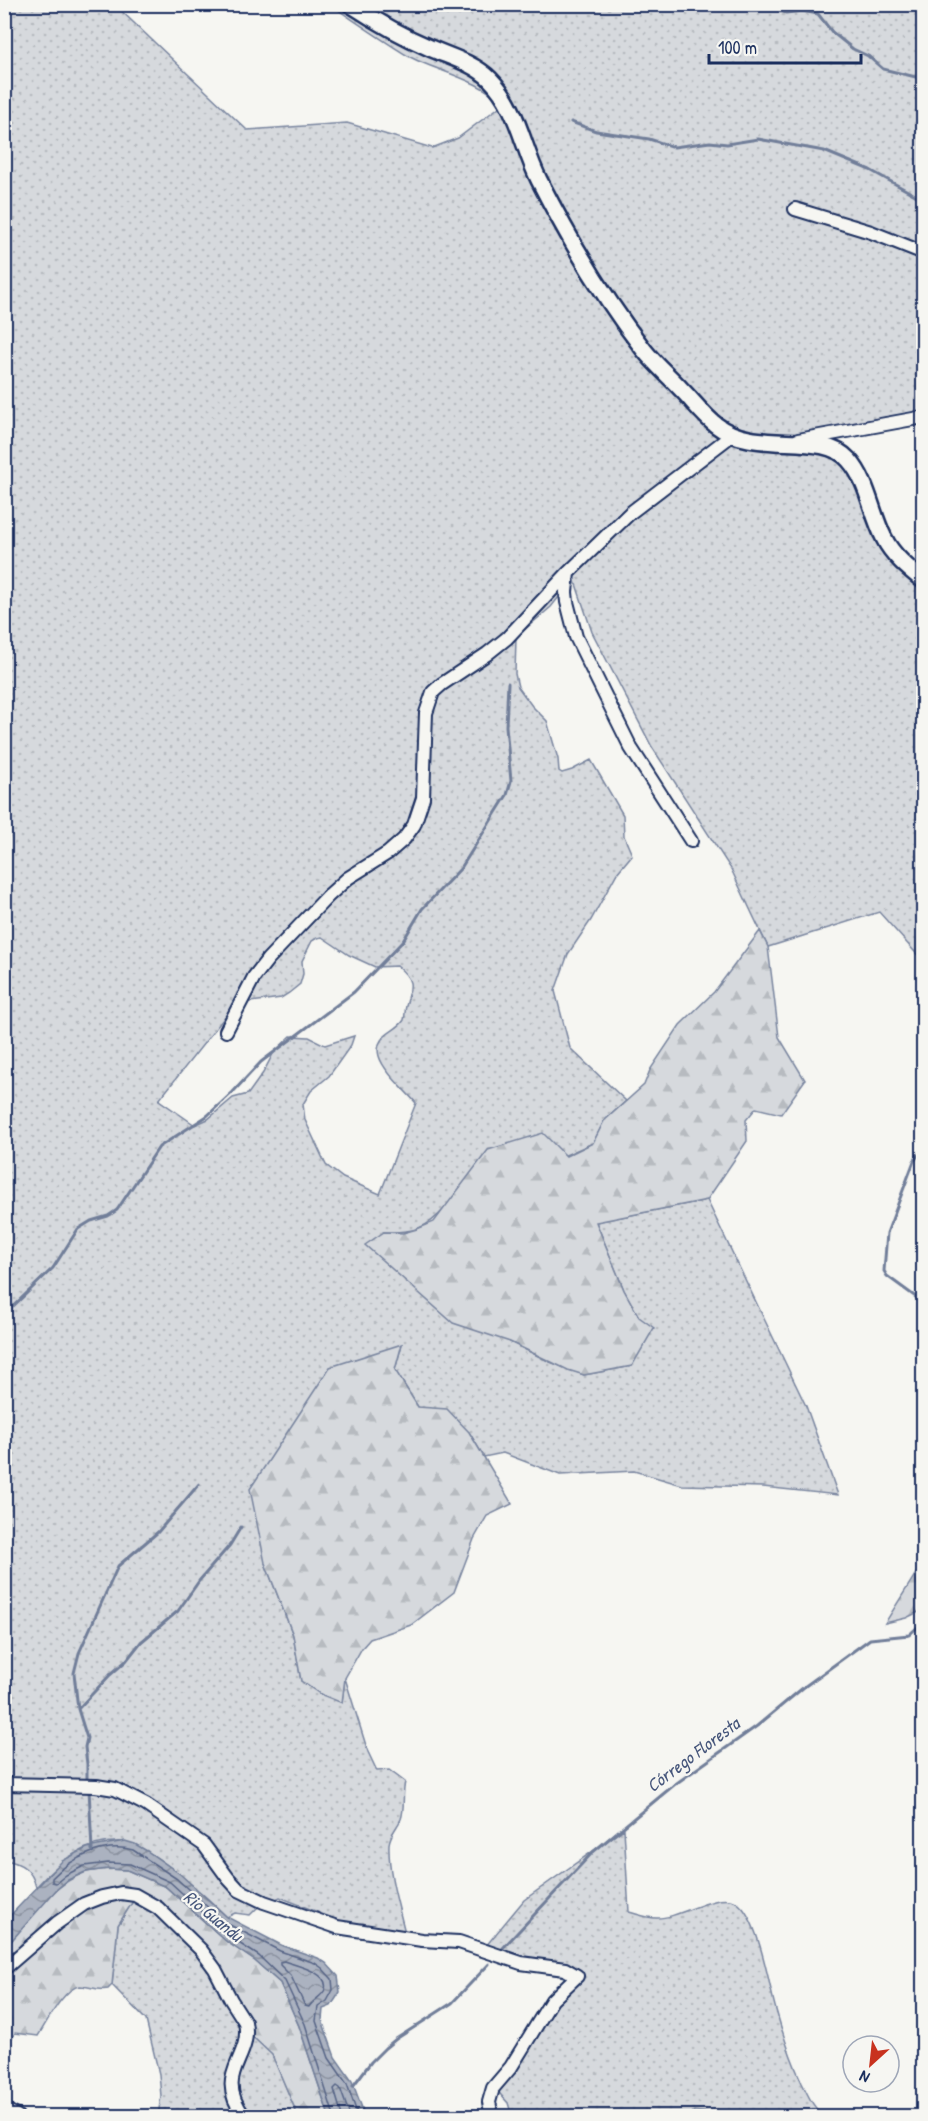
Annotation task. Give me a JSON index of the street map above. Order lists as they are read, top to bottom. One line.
{"water":["Córrego Floresta","Rio Guandu"],"scale_bar":"100 m","north":"bottom left"}
